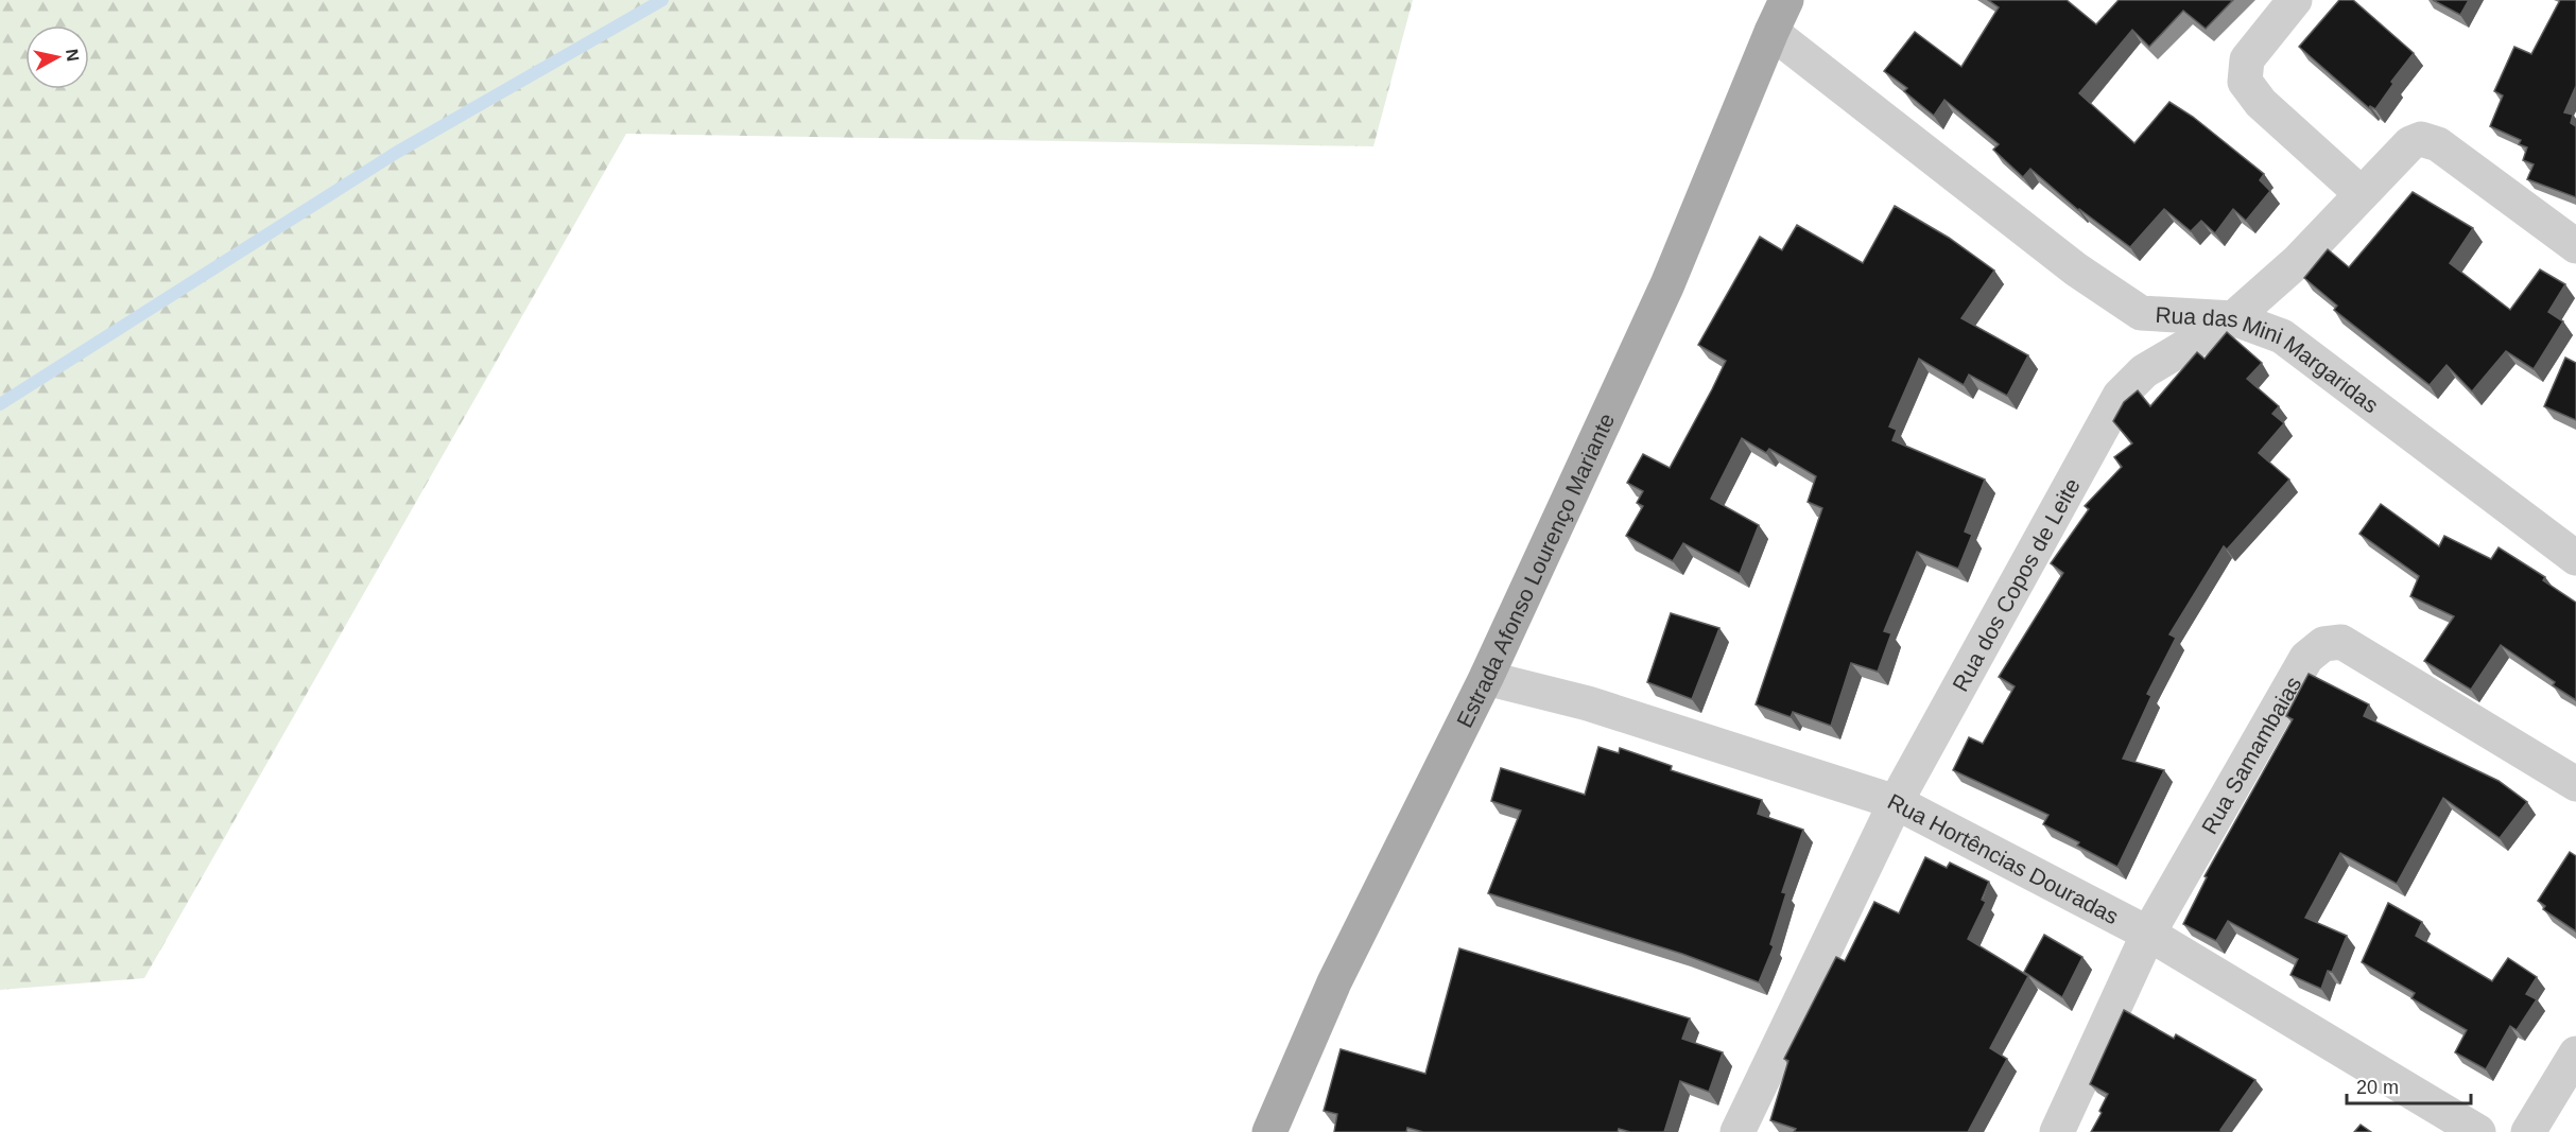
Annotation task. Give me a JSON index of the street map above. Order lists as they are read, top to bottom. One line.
{"streets":{"main road":["Estrada Afonso Lourenço Mariante"],"street":["Rua das Mini Margaridas","Rua dos Copos de Leite","Rua Samambaias","Rua Hortências Douradas"]},"crossings":[["Rua das Mini Margaridas","Estrada Afonso Lourenço Mariante"],["Rua das Mini Margaridas","Rua dos Copos de Leite"],["Estrada Afonso Lourenço Mariante","Rua Hortências Douradas"],["Rua dos Copos de Leite","Rua Hortências Douradas"],["Rua Samambaias","Rua Hortências Douradas"]],"scale_bar":"20 m","north":"right"}
